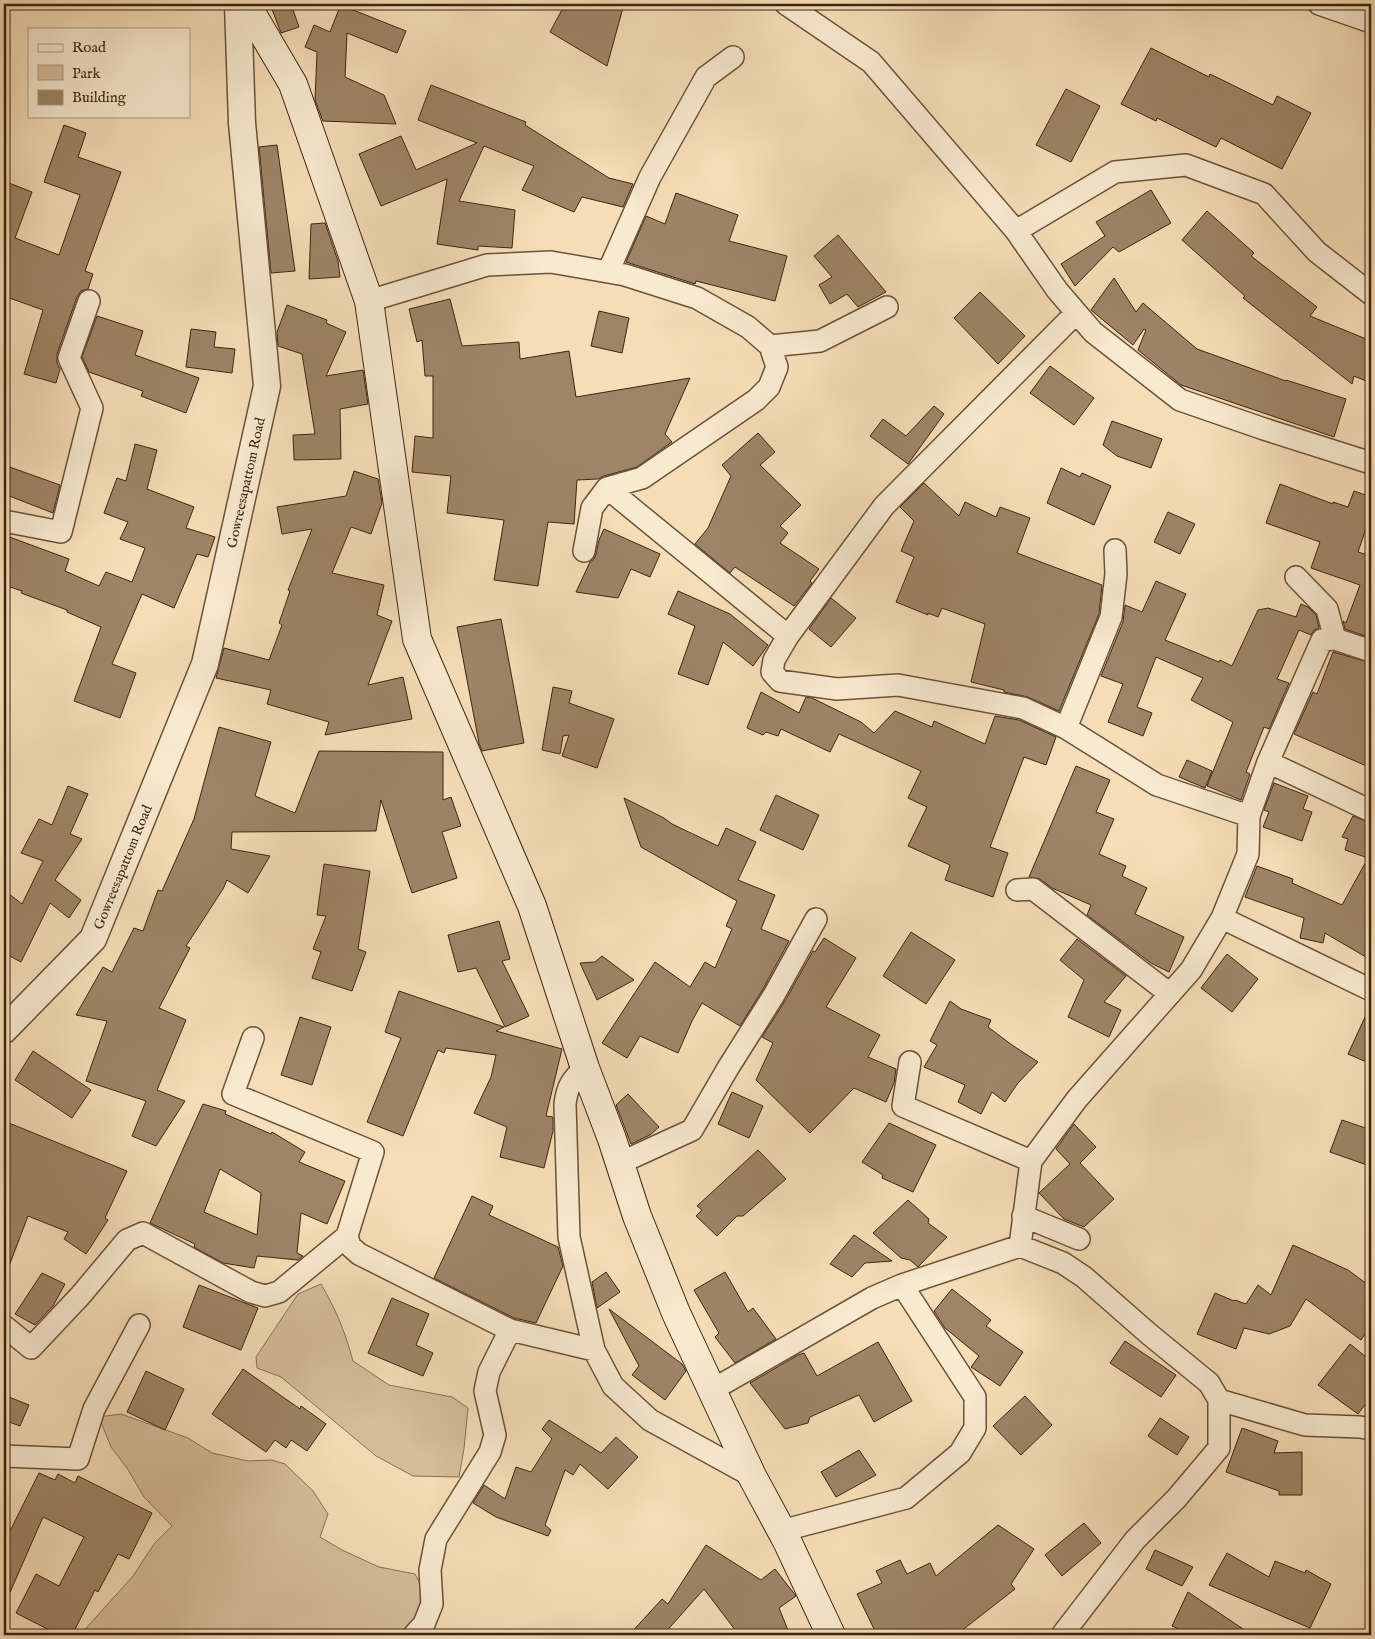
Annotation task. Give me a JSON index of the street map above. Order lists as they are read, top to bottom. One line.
{"streets":{"street":["Gowreesapattom Road"]},"legend":["Road","Park","Building"]}
